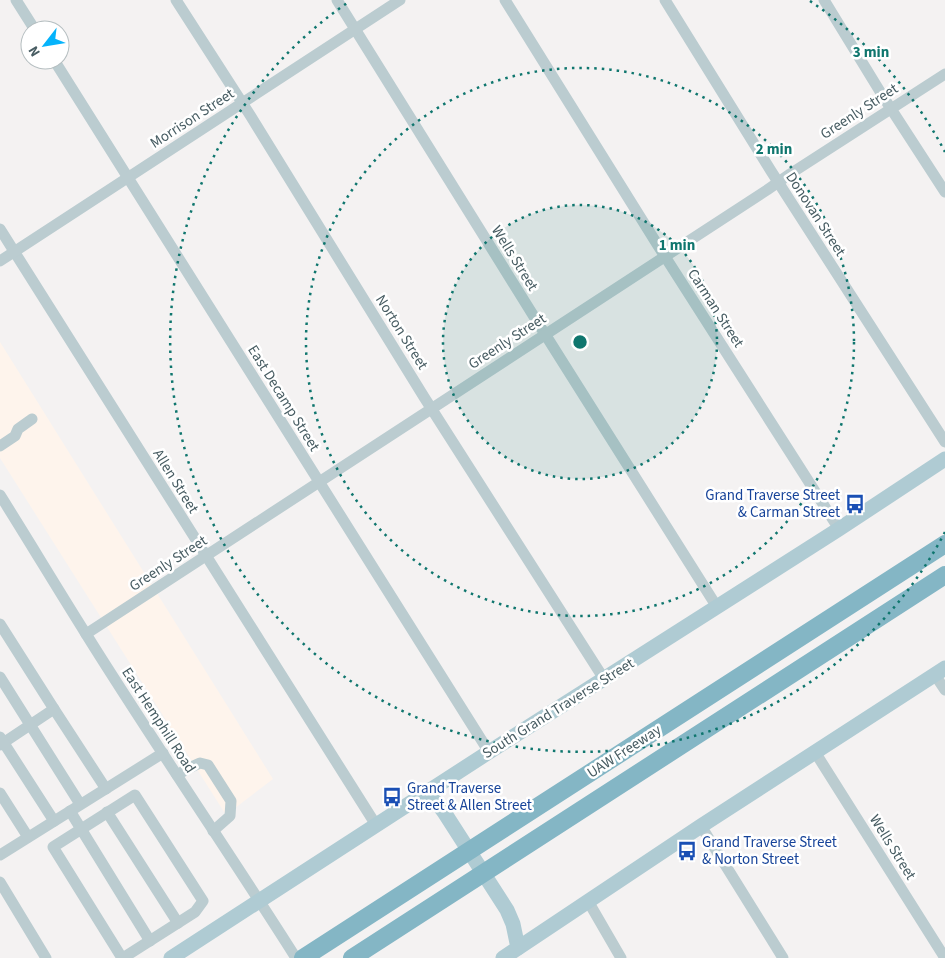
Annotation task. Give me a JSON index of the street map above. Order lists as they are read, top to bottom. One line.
{"streets":{"highway":["UAW Freeway"],"main road":["South Grand Traverse Street"],"street":["Greenly Street","Morrison Street","Donovan Street","Wells Street","Carman Street","Norton Street","East Decamp Street","Allen Street","East Hemphill Road"]},"crossings":[["Greenly Street","Donovan Street"],["Greenly Street","Wells Street"],["Greenly Street","Carman Street"],["Greenly Street","Norton Street"],["Greenly Street","East Decamp Street"],["Greenly Street","Allen Street"],["Greenly Street","East Hemphill Road"],["Morrison Street","Wells Street"],["Morrison Street","Norton Street"],["Morrison Street","East Decamp Street"],["Morrison Street","Allen Street"],["Wells Street","South Grand Traverse Street"],["Carman Street","South Grand Traverse Street"],["Norton Street","South Grand Traverse Street"],["East Decamp Street","South Grand Traverse Street"],["Allen Street","South Grand Traverse Street"],["South Grand Traverse Street","East Hemphill Road"]],"places":{"bus stop":["Grand Traverse Street & Carman Street","Grand Traverse Street & Allen Street","Grand Traverse Street & Norton Street"]},"north":"bottom left","rings":["3 min","2 min","1 min"]}
